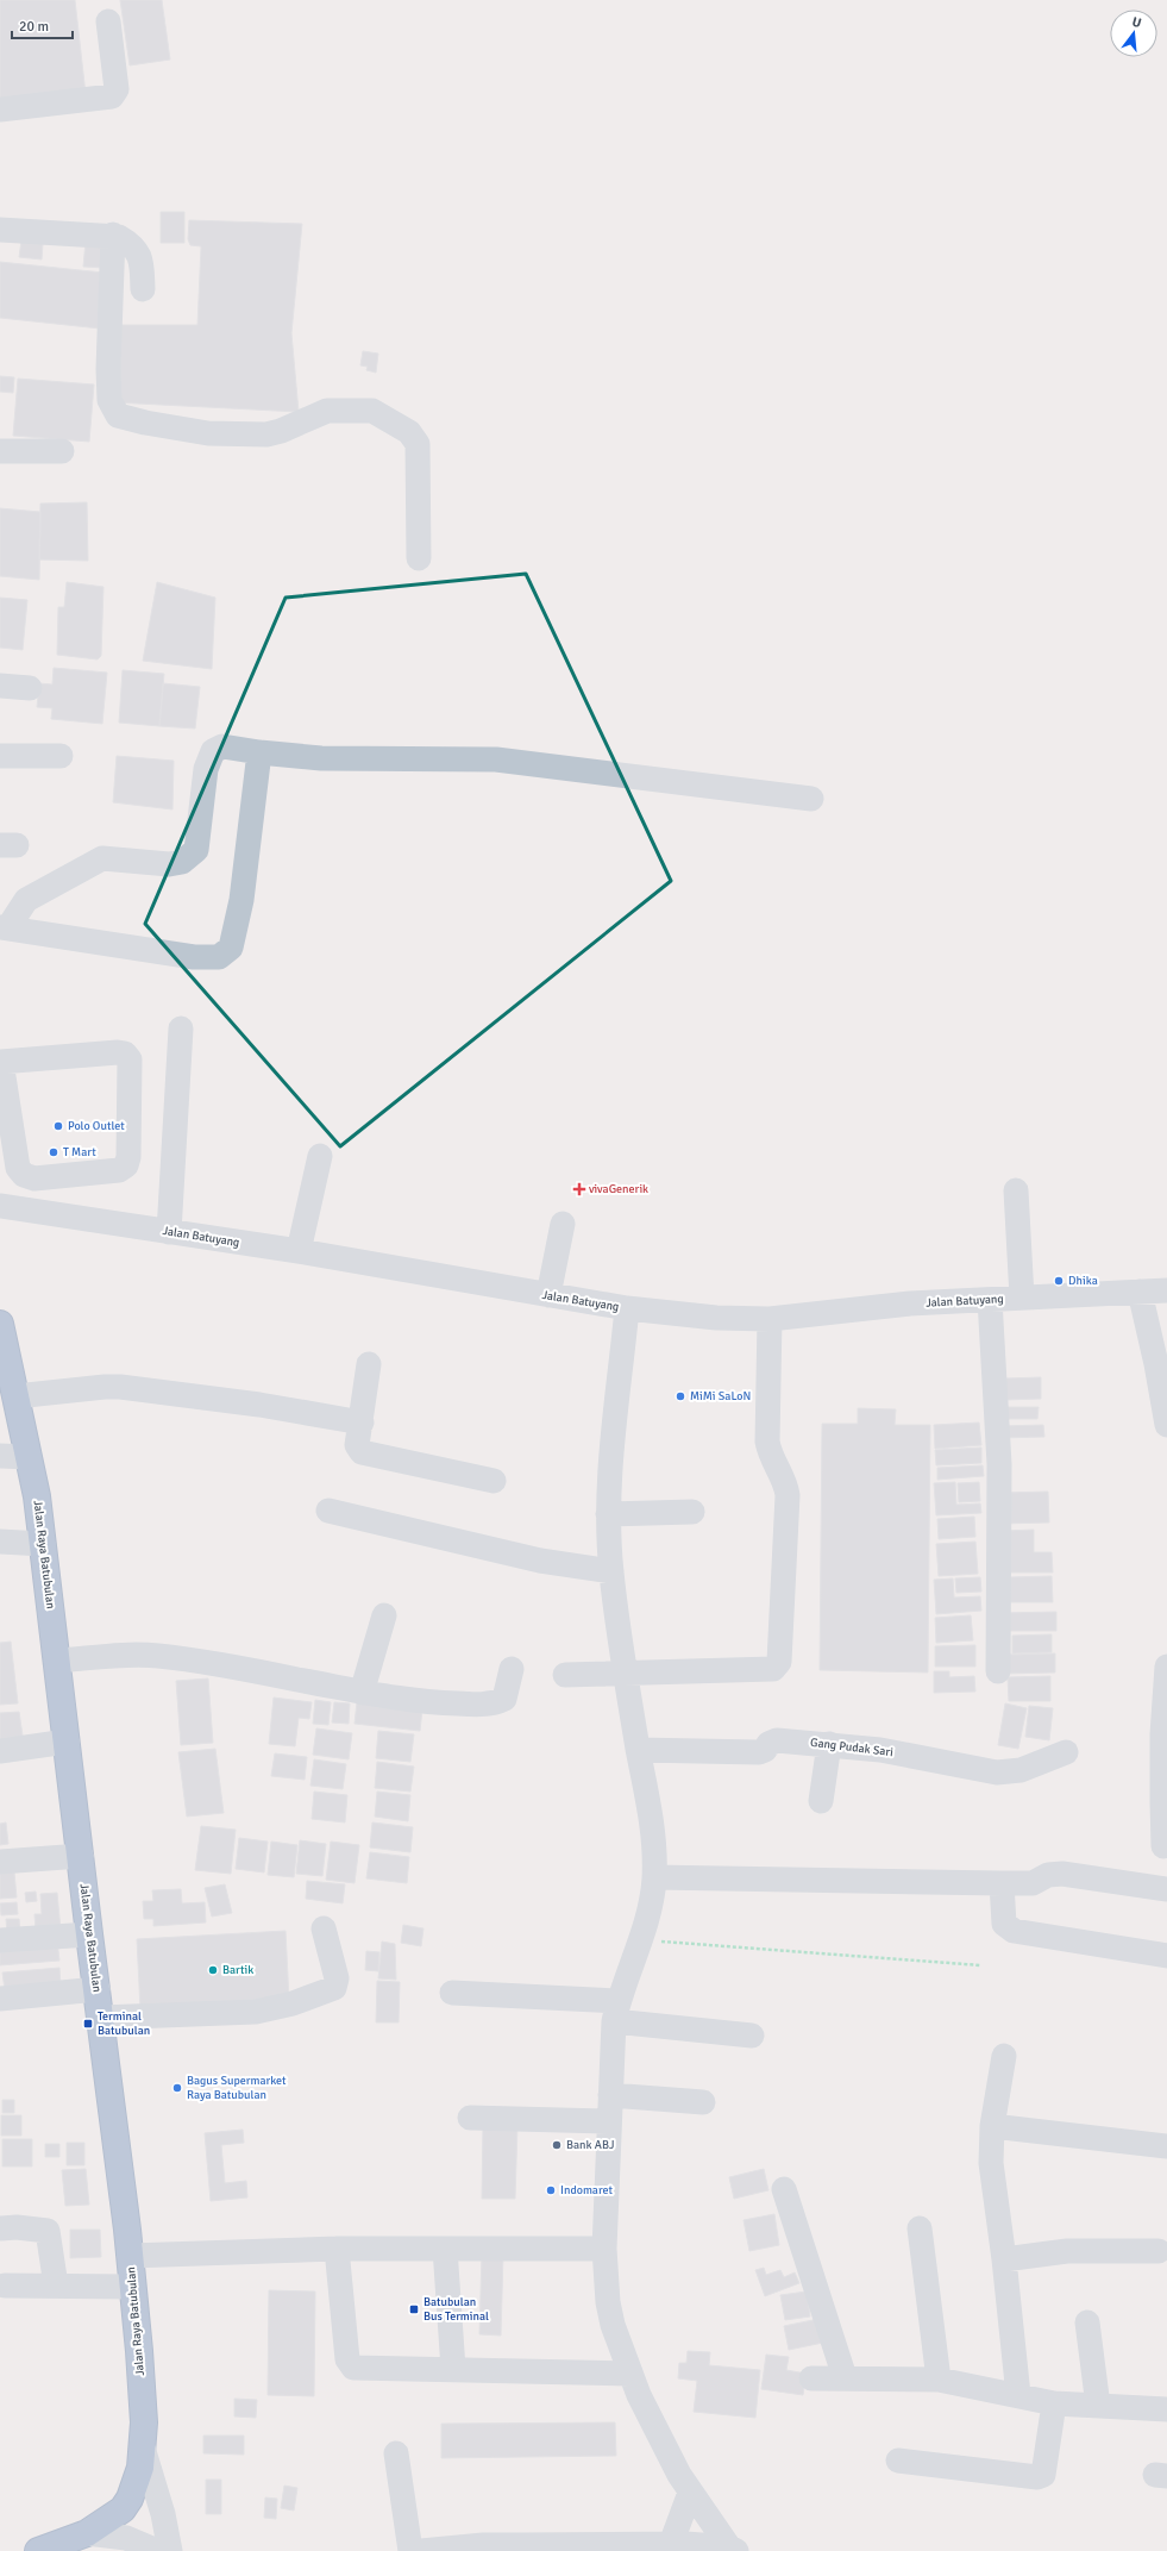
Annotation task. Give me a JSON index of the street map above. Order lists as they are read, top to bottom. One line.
{"streets":{"highway":["Jalan Raya Batubulan"],"street":["Jalan Batuyang","Gang Pudak Sari"]},"places":{"other":["Polo Outlet","T Mart","Dhika","MiMi SaLoN","Bartik","Bagus Supermarket Raya Batubulan","Bank ABJ","Indomaret"],"health":["vivaGenerik"],"transit":["Terminal Batubulan","Batubulan Bus Terminal"]},"scale_bar":"20 m","north":"top"}
